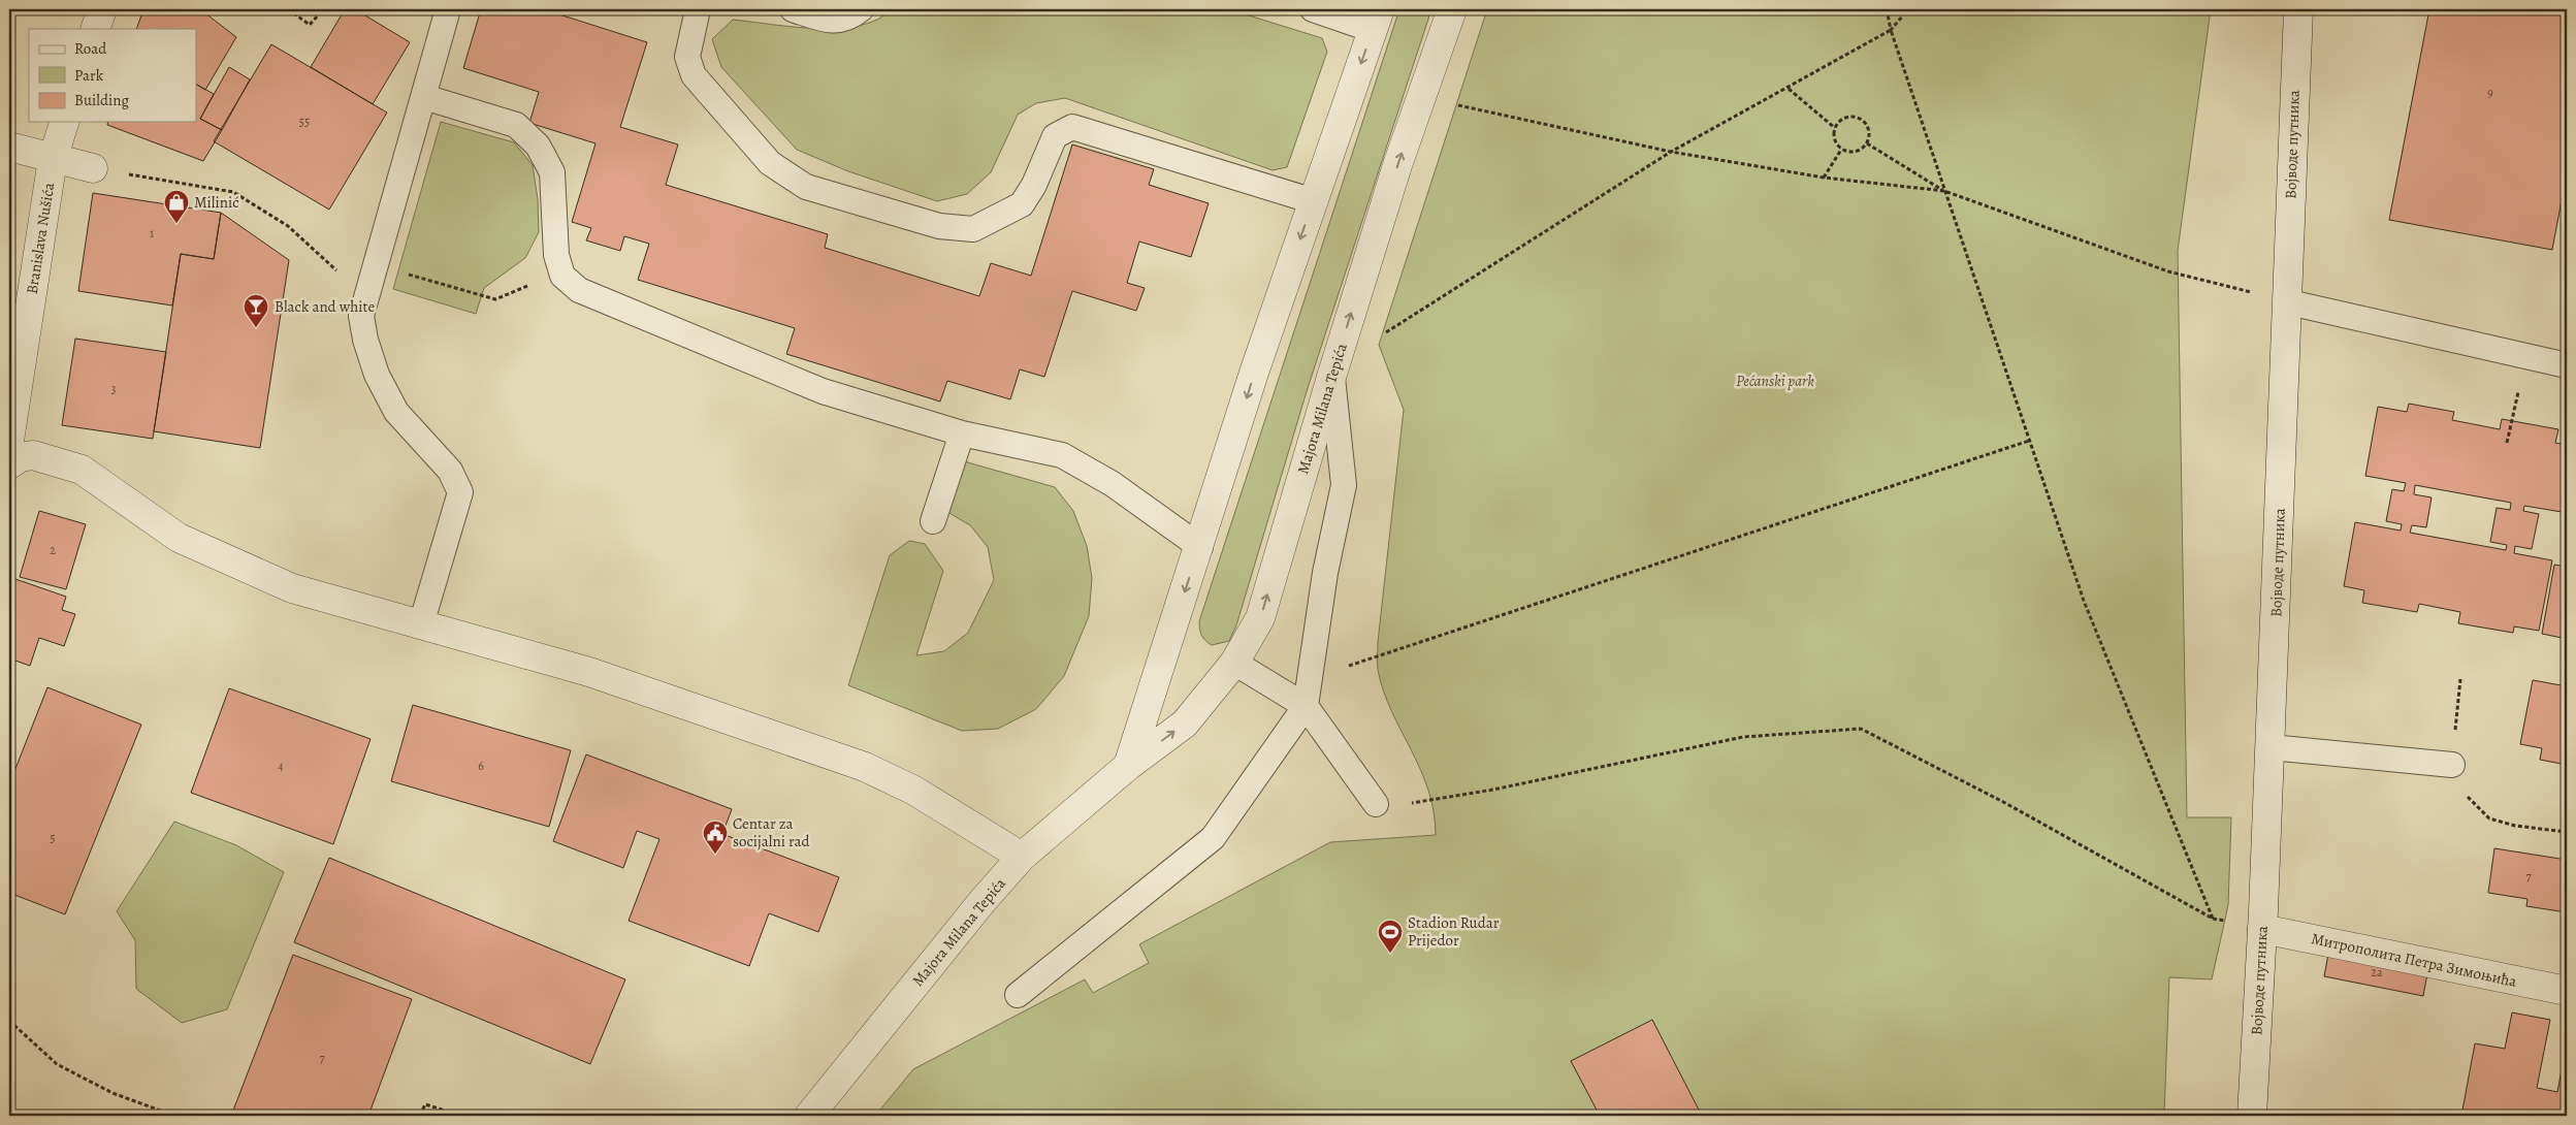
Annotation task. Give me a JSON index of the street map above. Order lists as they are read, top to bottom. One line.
{"streets":{"street":["Војводе путника","Branislava Nušića","Majora Milana Tepića","Митрополита Петра Зимоњића"]},"crossings":[["Војводе путника","Митрополита Петра Зимоњића"]],"parks":["Pećanski park"],"places":{"shop":["Milinić"],"bar":["Black and white"],"public building":["Centar za socijalni rad"],"sports":["Stadion Rudar Prijedor"]},"house_numbers":["9","55","1","3","2","4","6","5","7","2a","7"],"legend":["Road","Park","Building"]}
